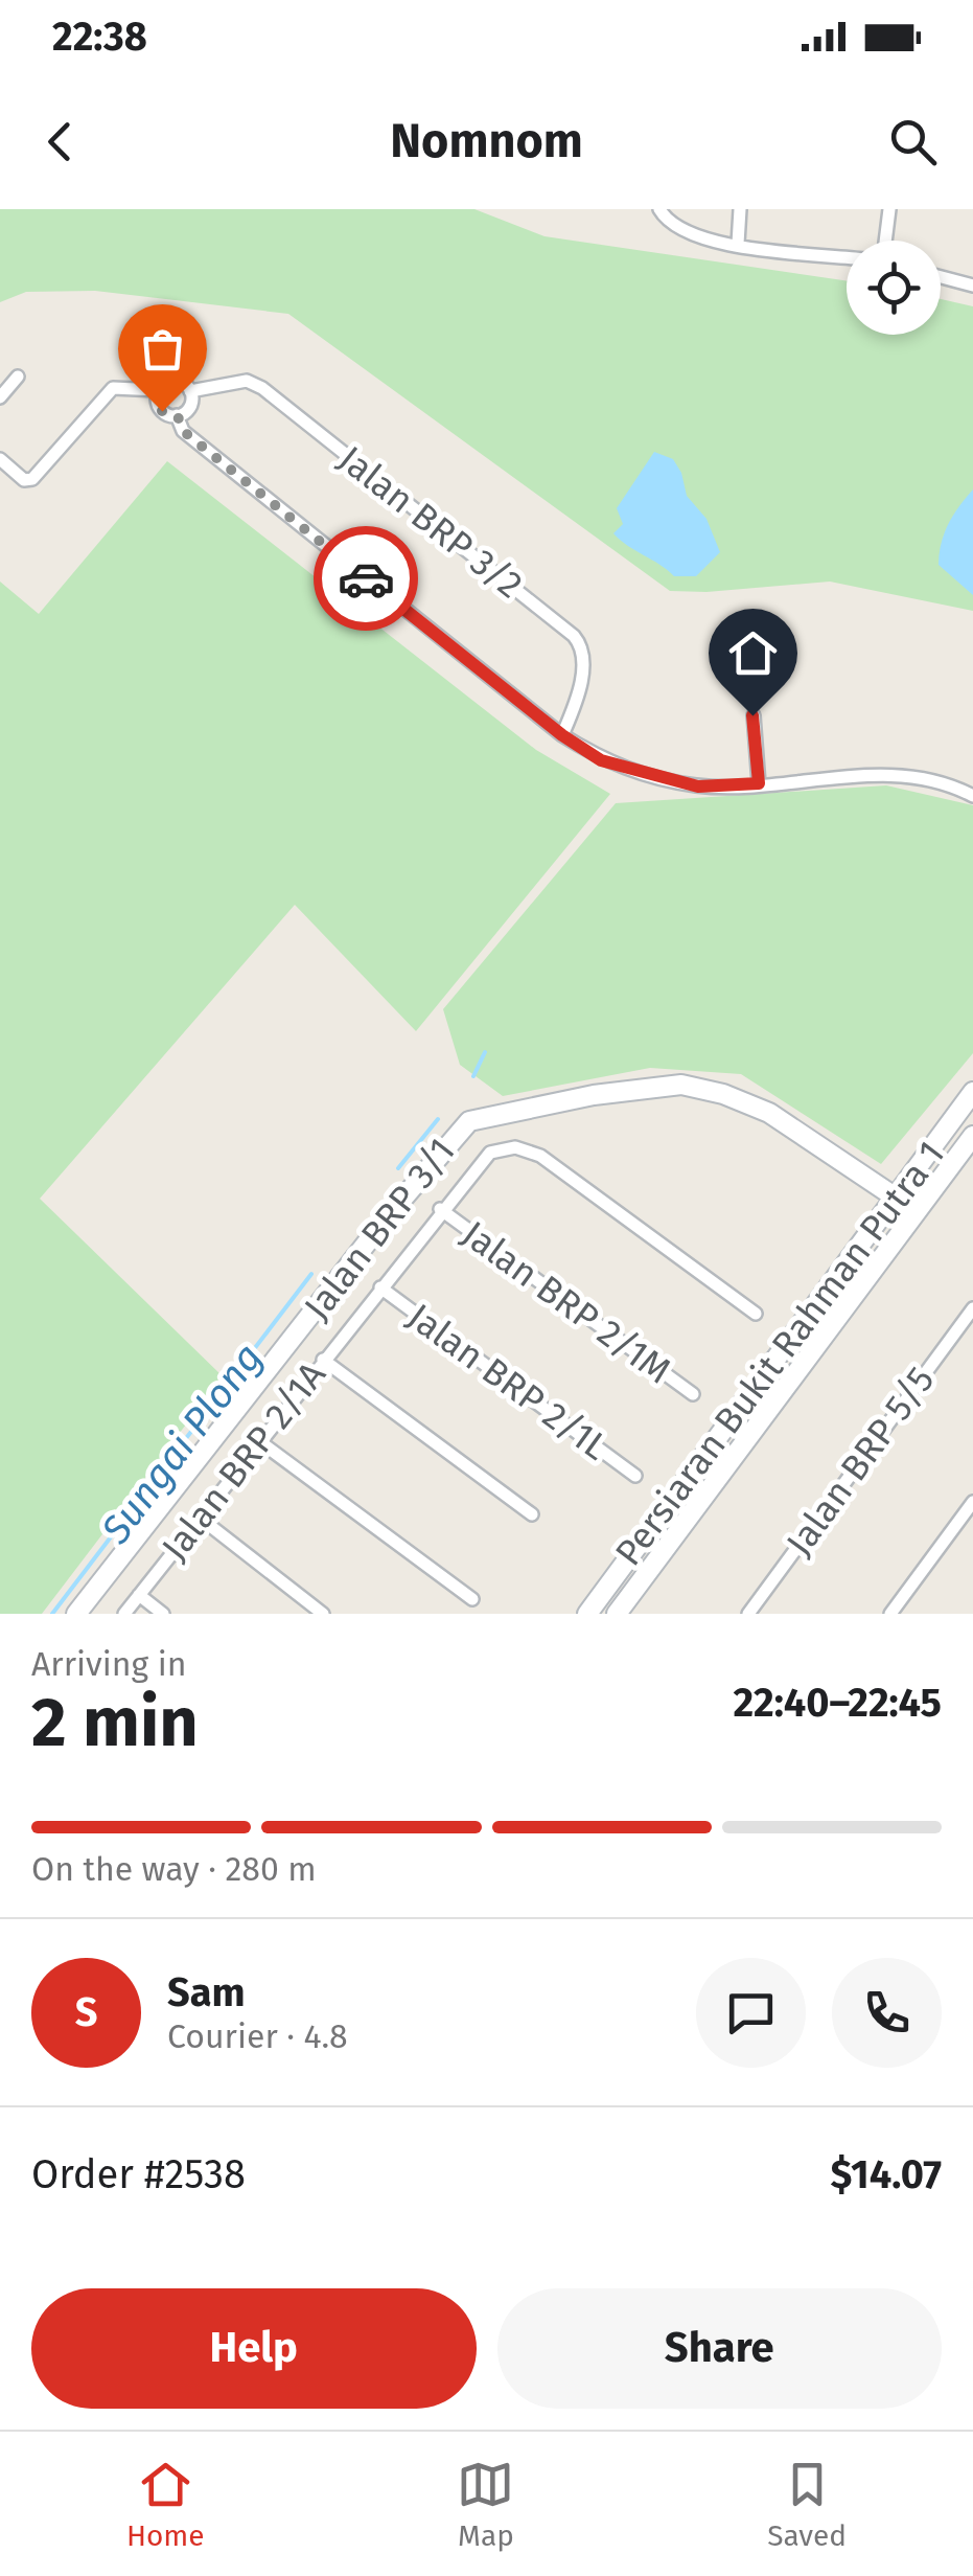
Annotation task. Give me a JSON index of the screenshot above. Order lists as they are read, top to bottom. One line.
{"streets":{"main road":["Jalan BRP 3/1","Persiaran Bukit Rahman Putra 1"],"street":["Jalan BRP 3/2","Jalan BRP 2/1M","Jalan BRP 2/1L","Jalan BRP 2/1A","Jalan BRP 5/5"]},"crossings":[["Jalan BRP 3/1","Persiaran Bukit Rahman Putra 1"],["Jalan BRP 2/1M","Jalan BRP 2/1A"],["Jalan BRP 2/1L","Jalan BRP 2/1A"]],"water":["Sungai Plong"],"page":{"status":"22:38","header":"Nomnom","heading":["2 min","Arriving in","22:40–22:45"],"panel":["Sam","Courier · 4.8","Order #2538","$14.07"],"bar":"On the way · 280 m","round":"S","buttons":["Help","Share"],"tabs":["Home","Map","Saved"]}}
